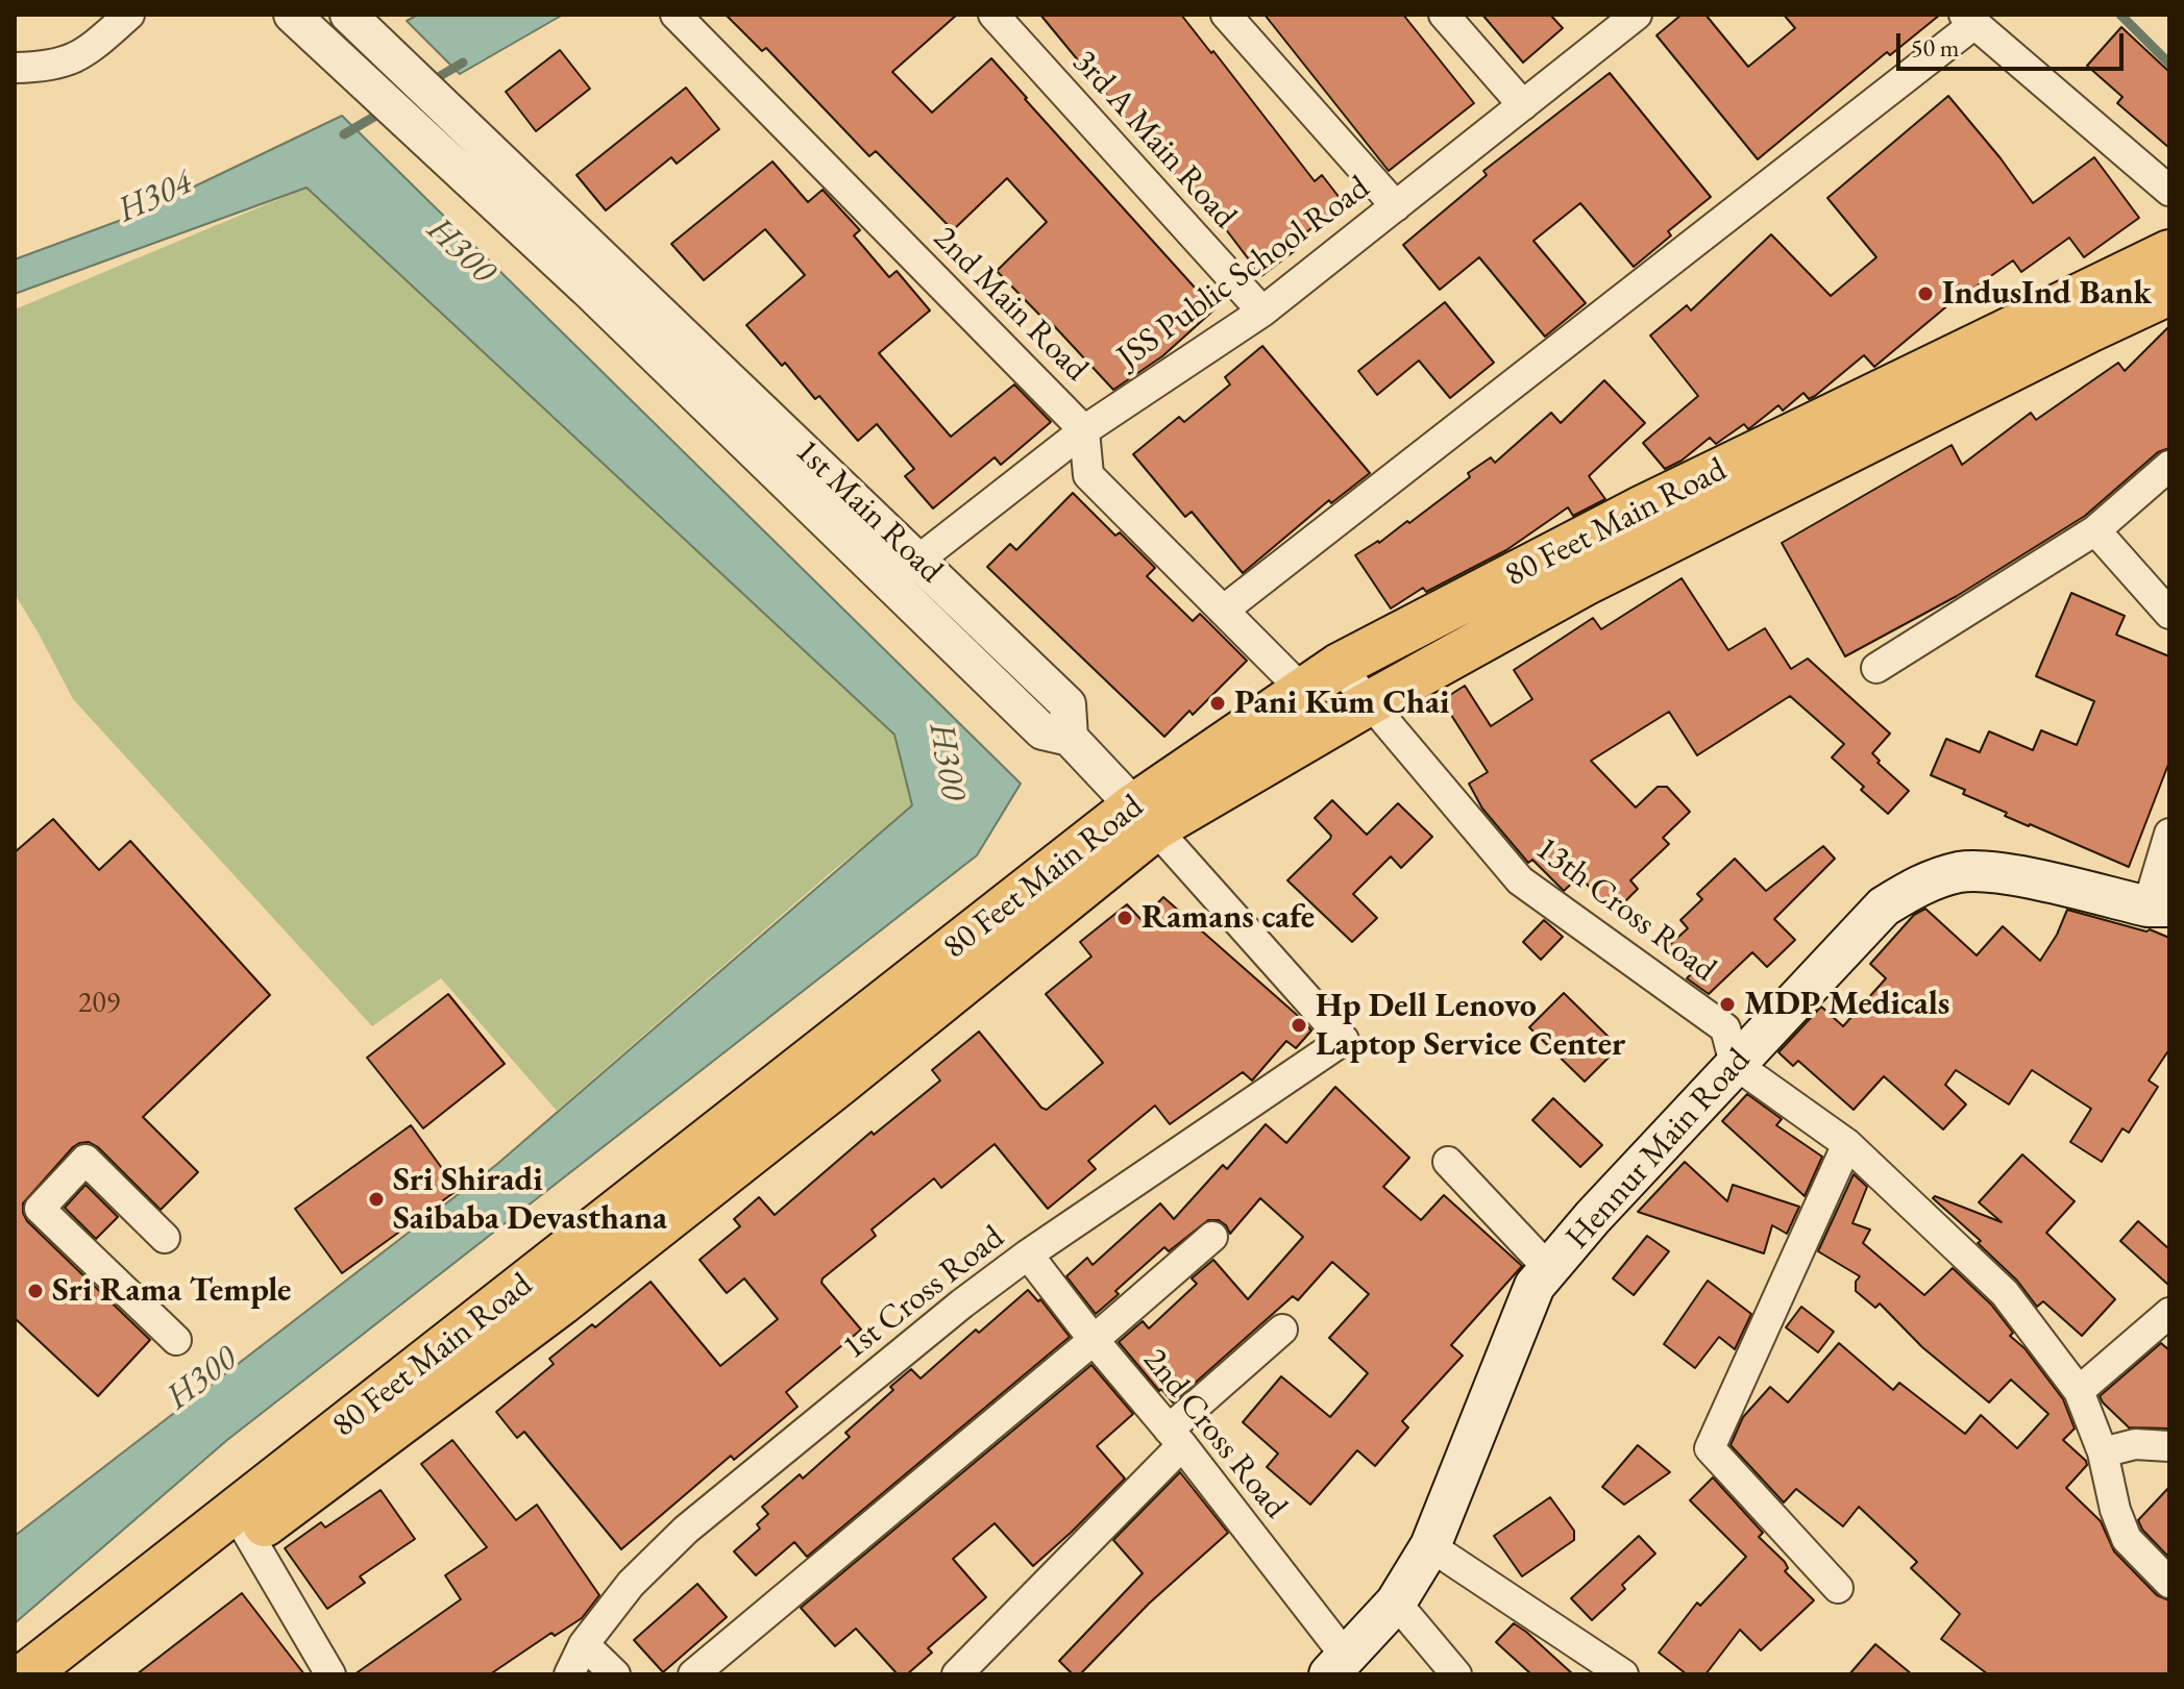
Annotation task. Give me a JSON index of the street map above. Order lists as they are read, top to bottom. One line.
{"streets":{"main road":["80 Feet Main Road","Hennur Main Road"],"street":["3rd A Main Road","JSS Public School Road","2nd Main Road","1st Main Road","13th Cross Road","1st Cross Road","2nd Cross Road"]},"crossings":[["3rd A Main Road","JSS Public School Road"],["JSS Public School Road","2nd Main Road"],["JSS Public School Road","1st Main Road"],["2nd Main Road","80 Feet Main Road"],["80 Feet Main Road","13th Cross Road"],["80 Feet Main Road","1st Cross Road"],["13th Cross Road","Hennur Main Road"],["Hennur Main Road","2nd Cross Road"],["1st Cross Road","2nd Cross Road"]],"water":["H304","H300"],"places":["IndusInd Bank","Pani Kum Chai","Ramans cafe","MDP Medicals","Hp Dell Lenovo Laptop Service Center","Sri Shiradi Saibaba Devasthana","Sri Rama Temple"],"house_numbers":["209"],"scale_bar":"50 m"}
